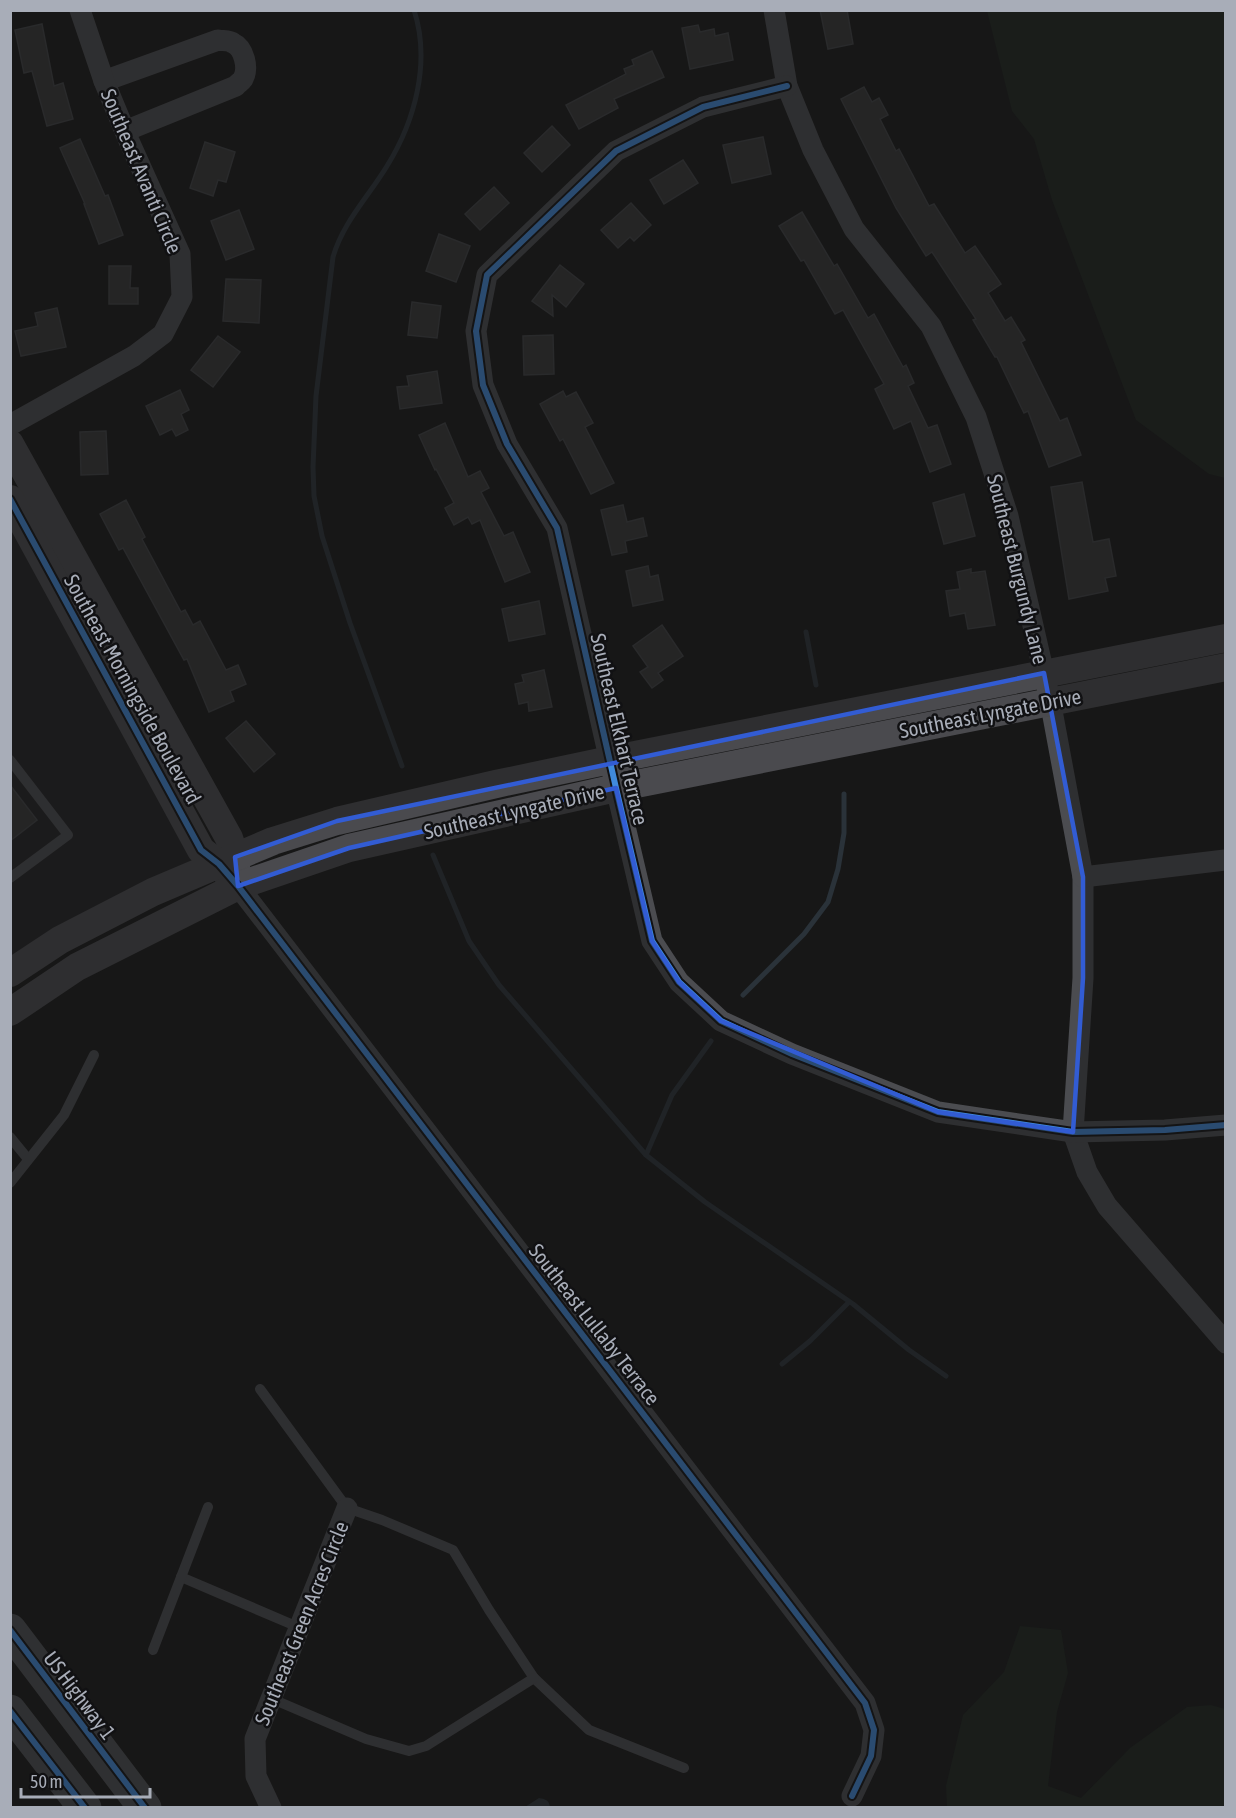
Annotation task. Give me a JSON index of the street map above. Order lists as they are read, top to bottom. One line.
{"streets":{"main road":["US Highway 1"],"street":["Southeast Avanti Circle","Southeast Burgundy Lane","Southeast Morningside Boulevard","Southeast Lyngate Drive","Southeast Elkhart Terrace","Southeast Lullaby Terrace","Southeast Green Acres Circle"]},"crossings":[["Southeast Burgundy Lane","Southeast Lyngate Drive"],["Southeast Burgundy Lane","Southeast Elkhart Terrace"],["Southeast Morningside Boulevard","Southeast Lyngate Drive"],["Southeast Morningside Boulevard","Southeast Lullaby Terrace"],["Southeast Lyngate Drive","Southeast Elkhart Terrace"],["Southeast Lyngate Drive","Southeast Lullaby Terrace"]],"scale_bar":"50 m"}
